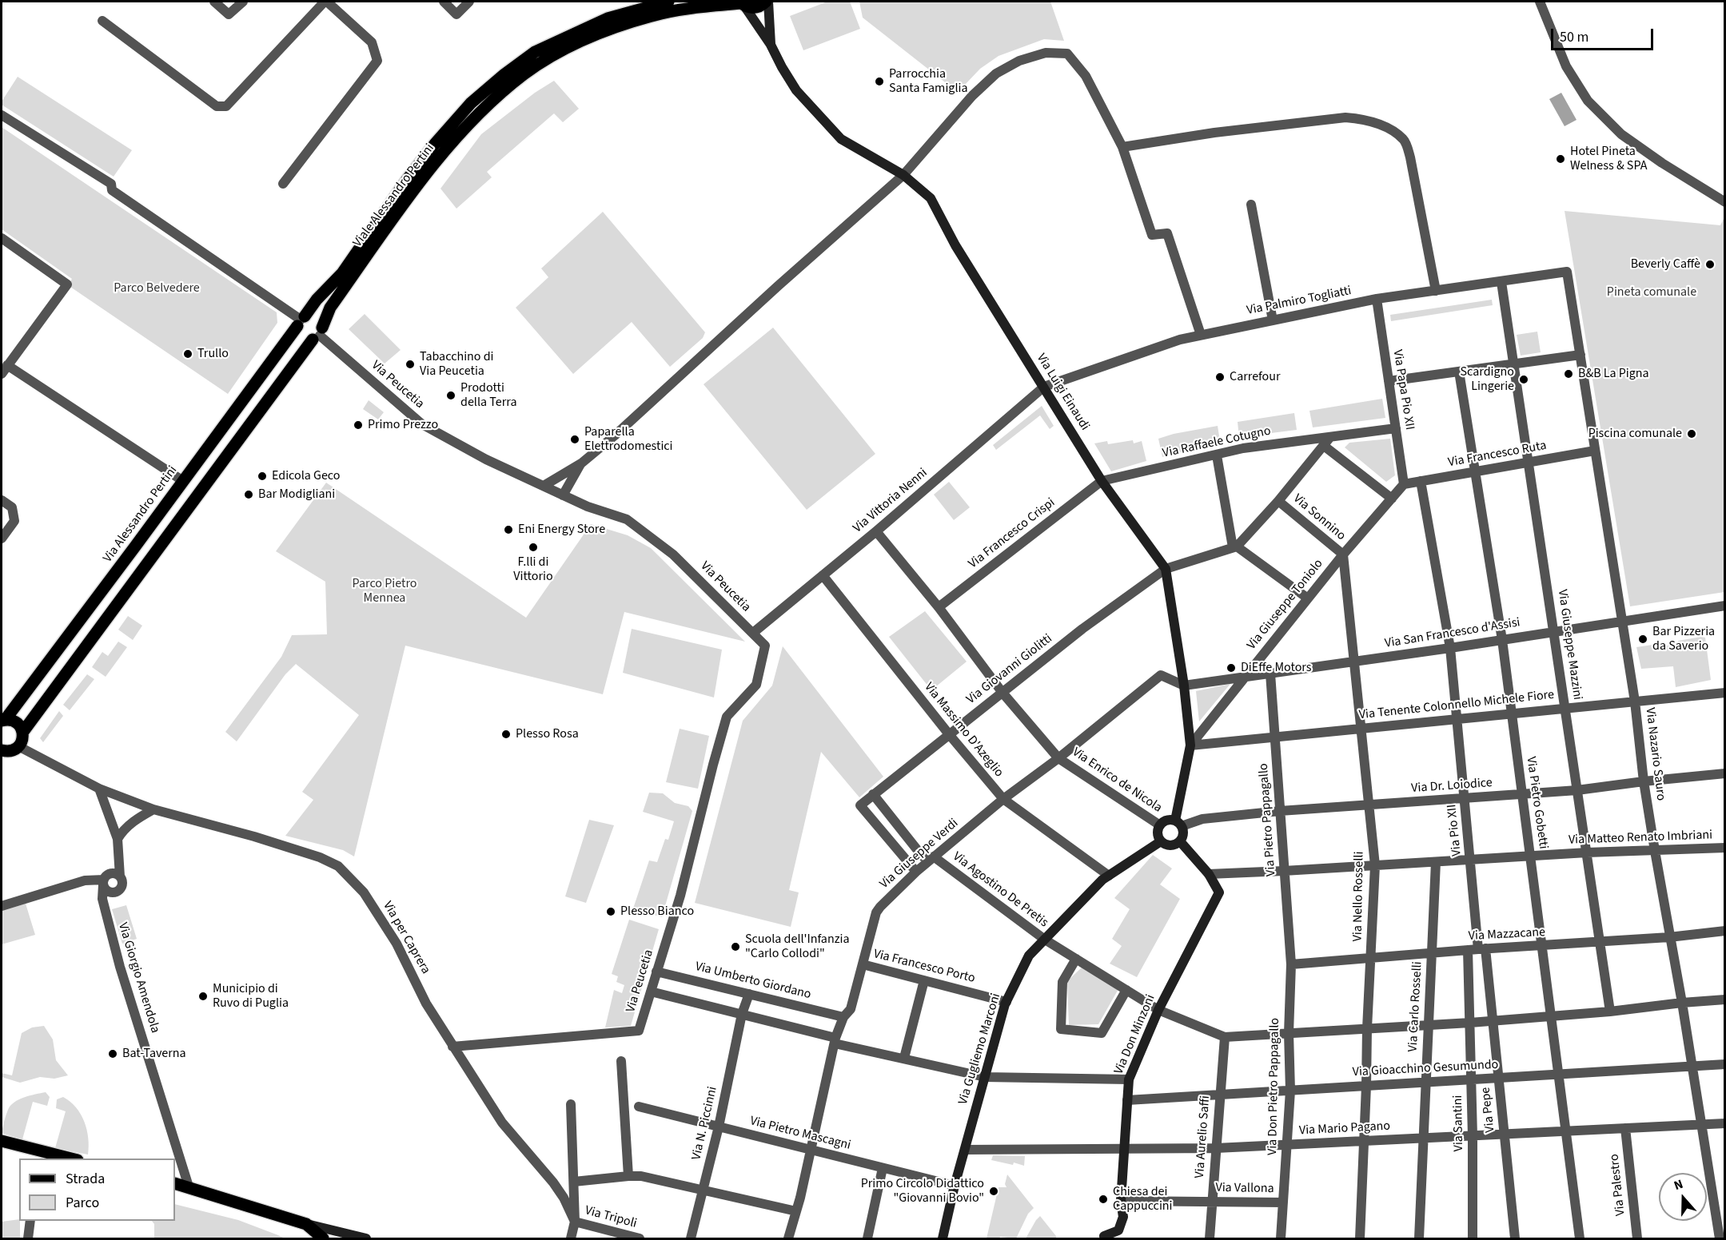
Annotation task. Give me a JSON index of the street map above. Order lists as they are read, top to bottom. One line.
{"streets":{"main road":["Viale Alessandro Pertini","Via Luigi Einaudi","Via Alessandro Pertini","Via Don Minzoni","Via Gugliemo Marconi"],"street":["Via Palmiro Togliatti","Via Peucetia","Via Papa Pio XII","Via Raffaele Cotugno","Via Francesco Ruta","Via Vittoria Nenni","Via Sonnino","Via Francesco Crispi","Via Giuseppe Toniolo","Via San Francesco d'Assisi","Via Giuseppe Mazzini","Via Giovanni Giolitti","Via Tenente Colonnello Michele Fiore","Via Massimo D'Azeglio","Via Nazario Sauro","Via Enrico de Nicola","Via Dr. Loiodice","Via Pietro Gobetti","Via Pietro Pappagallo","Via Pio XII","Via Matteo Renato Imbriani","Via Giuseppe Verdi","Via Agostino De Pretis","Via Nello Rosselli","Via Mazzacane","Via per Caprera","Via Francesco Porto","Via Giorgio Amendola","Via Umberto Giordano","Via Carlo Rosselli","Via Gioacchino Gesumundo","Via Don Pietro Pappagallo","Via Pepe","Via N. Piccinni","Via Santini","Via Mario Pagano","Via Pietro Mascagni","Via Aurelio Saffi","Via Palestro","Via Vallona","Via Tripoli"]},"crossings":[["Viale Alessandro Pertini","Via Peucetia"],["Viale Alessandro Pertini","Via Luigi Einaudi"],["Viale Alessandro Pertini","Via Alessandro Pertini"],["Via Palmiro Togliatti","Via Papa Pio XII"],["Via Palmiro Togliatti","Via Luigi Einaudi"],["Via Palmiro Togliatti","Via Vittoria Nenni"],["Via Palmiro Togliatti","Via Giuseppe Mazzini"],["Via Palmiro Togliatti","Via Nazario Sauro"],["Via Peucetia","Via Vittoria Nenni"],["Via Peucetia","Via Alessandro Pertini"],["Via Peucetia","Via per Caprera"],["Via Peucetia","Via Umberto Giordano"],["Via Papa Pio XII","Via Raffaele Cotugno"],["Via Papa Pio XII","Via Francesco Ruta"],["Via Papa Pio XII","Via Giuseppe Toniolo"],["Via Luigi Einaudi","Via Raffaele Cotugno"],["Via Luigi Einaudi","Via Vittoria Nenni"],["Via Luigi Einaudi","Via Francesco Crispi"],["Via Luigi Einaudi","Via Giuseppe Toniolo"],["Via Luigi Einaudi","Via San Francesco d'Assisi"],["Via Luigi Einaudi","Via Giovanni Giolitti"],["Via Luigi Einaudi","Via Tenente Colonnello Michele Fiore"],["Via Luigi Einaudi","Via Enrico de Nicola"],["Via Luigi Einaudi","Via Dr. Loiodice"],["Via Luigi Einaudi","Via Giuseppe Verdi"],["Via Luigi Einaudi","Via Gugliemo Marconi"],["Via Raffaele Cotugno","Via Francesco Crispi"],["Via Francesco Ruta","Via Giuseppe Toniolo"],["Via Francesco Ruta","Via Giuseppe Mazzini"],["Via Francesco Ruta","Via Nazario Sauro"],["Via Francesco Ruta","Via Pietro Gobetti"],["Via Francesco Ruta","Via Pio XII"],["Via Vittoria Nenni","Via Massimo D'Azeglio"],["Via Sonnino","Via Giuseppe Toniolo"],["Via Sonnino","Via Nello Rosselli"],["Via Giuseppe Toniolo","Via San Francesco d'Assisi"],["Via Giuseppe Toniolo","Via Tenente Colonnello Michele Fiore"],["Via Giuseppe Toniolo","Via Nello Rosselli"],["Via San Francesco d'Assisi","Via Giuseppe Mazzini"],["Via San Francesco d'Assisi","Via Nazario Sauro"],["Via San Francesco d'Assisi","Via Pietro Gobetti"],["Via San Francesco d'Assisi","Via Pietro Pappagallo"],["Via San Francesco d'Assisi","Via Pio XII"],["Via San Francesco d'Assisi","Via Giuseppe Verdi"],["Via San Francesco d'Assisi","Via Nello Rosselli"],["Via Giuseppe Mazzini","Via Tenente Colonnello Michele Fiore"],["Via Giuseppe Mazzini","Via Dr. Loiodice"],["Via Giuseppe Mazzini","Via Matteo Renato Imbriani"],["Via Giuseppe Mazzini","Via Mazzacane"],["Via Giovanni Giolitti","Via Massimo D'Azeglio"],["Via Giovanni Giolitti","Via Agostino De Pretis"],["Via Tenente Colonnello Michele Fiore","Via Nazario Sauro"],["Via Tenente Colonnello Michele Fiore","Via Pietro Gobetti"],["Via Tenente Colonnello Michele Fiore","Via Pietro Pappagallo"],["Via Tenente Colonnello Michele Fiore","Via Pio XII"],["Via Tenente Colonnello Michele Fiore","Via Nello Rosselli"],["Via Massimo D'Azeglio","Via Giuseppe Verdi"],["Via Massimo D'Azeglio","Via Gugliemo Marconi"],["Via Nazario Sauro","Via Dr. Loiodice"],["Via Nazario Sauro","Via Matteo Renato Imbriani"],["Via Nazario Sauro","Via Mazzacane"],["Via Nazario Sauro","Via Gioacchino Gesumundo"],["Via Nazario Sauro","Via Mario Pagano"],["Via Enrico de Nicola","Via Dr. Loiodice"],["Via Enrico de Nicola","Via Giuseppe Verdi"],["Via Enrico de Nicola","Via Gugliemo Marconi"],["Via Dr. Loiodice","Via Pietro Gobetti"],["Via Dr. Loiodice","Via Pietro Pappagallo"],["Via Dr. Loiodice","Via Pio XII"],["Via Dr. Loiodice","Via Nello Rosselli"],["Via Dr. Loiodice","Via Gugliemo Marconi"],["Via Pietro Gobetti","Via Matteo Renato Imbriani"],["Via Pietro Gobetti","Via Mazzacane"],["Via Pietro Gobetti","Via Gioacchino Gesumundo"],["Via Pietro Gobetti","Via Mario Pagano"],["Via Pietro Pappagallo","Via Matteo Renato Imbriani"],["Via Pietro Pappagallo","Via Mazzacane"],["Via Pietro Pappagallo","Via Don Pietro Pappagallo"],["Via Pio XII","Via Matteo Renato Imbriani"],["Via Pio XII","Via Mazzacane"],["Via Pio XII","Via Pepe"],["Via Matteo Renato Imbriani","Via Nello Rosselli"],["Via Matteo Renato Imbriani","Via Carlo Rosselli"],["Via Matteo Renato Imbriani","Via Don Minzoni"],["Via Giuseppe Verdi","Via Agostino De Pretis"],["Via Giuseppe Verdi","Via Francesco Porto"],["Via Giuseppe Verdi","Via Umberto Giordano"],["Via Giuseppe Verdi","Via Pietro Mascagni"],["Via Agostino De Pretis","Via Don Minzoni"],["Via Agostino De Pretis","Via Gugliemo Marconi"],["Via Agostino De Pretis","Via Aurelio Saffi"],["Via Nello Rosselli","Via Mazzacane"],["Via Nello Rosselli","Via Gioacchino Gesumundo"],["Via Nello Rosselli","Via Mario Pagano"],["Via Mazzacane","Via Carlo Rosselli"],["Via Mazzacane","Via Don Pietro Pappagallo"],["Via Mazzacane","Via Pepe"],["Via Mazzacane","Via Santini"],["Via per Caprera","Via Tripoli"],["Via Francesco Porto","Via Gugliemo Marconi"],["Via Umberto Giordano","Via N. Piccinni"],["Via Carlo Rosselli","Via Gioacchino Gesumundo"],["Via Carlo Rosselli","Via Mario Pagano"],["Via Don Minzoni","Via Gioacchino Gesumundo"],["Via Don Minzoni","Via Mario Pagano"],["Via Don Minzoni","Via Vallona"],["Via Gugliemo Marconi","Via Mario Pagano"],["Via Gugliemo Marconi","Via Pietro Mascagni"],["Via Gioacchino Gesumundo","Via Don Pietro Pappagallo"],["Via Gioacchino Gesumundo","Via Pepe"],["Via Gioacchino Gesumundo","Via Santini"],["Via Gioacchino Gesumundo","Via Aurelio Saffi"],["Via Don Pietro Pappagallo","Via Mario Pagano"],["Via Don Pietro Pappagallo","Via Vallona"],["Via Pepe","Via Mario Pagano"],["Via N. Piccinni","Via Pietro Mascagni"],["Via Santini","Via Mario Pagano"],["Via Mario Pagano","Via Aurelio Saffi"],["Via Mario Pagano","Via Palestro"],["Via Aurelio Saffi","Via Vallona"]],"parks":["Parco Belvedere","Pineta comunale","Parco Pietro Mennea"],"places":["Parrocchia Santa Famiglia","Hotel Pineta Welness & SPA","Beverly Caffè","Trullo","Tabacchino di Via Peucetia","B&B La Pigna","Carrefour","Scardigno Lingerie","Prodotti della Terra","Primo Prezzo","Piscina comunale","Paparella Elettrodomestici","Edicola Geco","Bar Modigliani","Eni Energy Store","F.lli di Vittorio","Bar Pizzeria da Saverio","DiEffe Motors","Plesso Rosa","Plesso Bianco","Scuola dell'Infanzia \"Carlo Collodi\"","Municipio di Ruvo di Puglia","Bat-Taverna","Primo Circolo Didattico \"Giovanni Bovio\"","Chiesa dei Cappuccini"],"legend":["Strada","Parco"],"scale_bar":"50 m","north":"top"}
